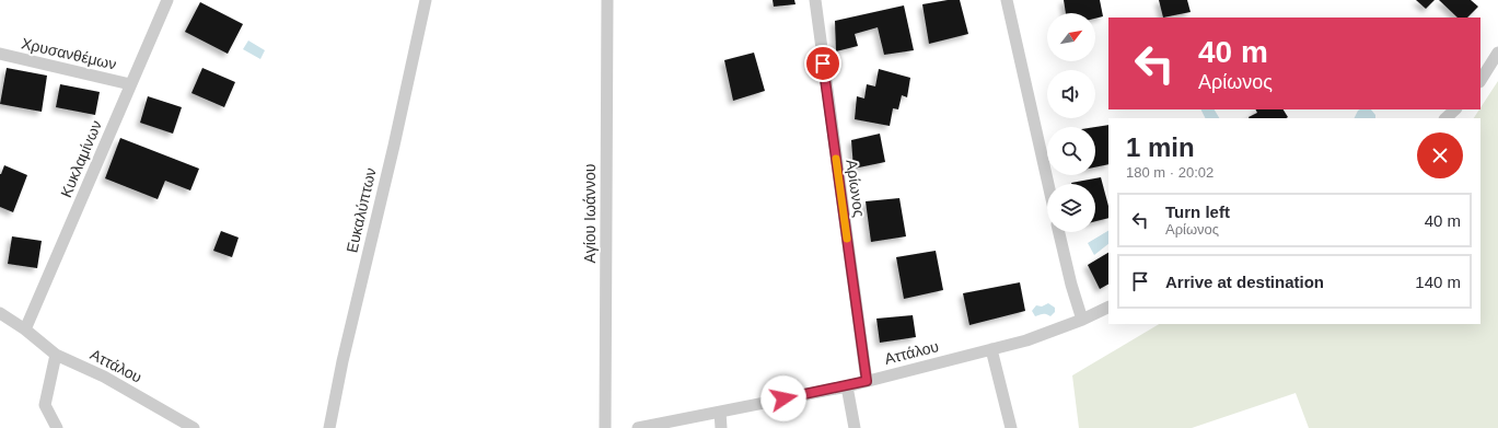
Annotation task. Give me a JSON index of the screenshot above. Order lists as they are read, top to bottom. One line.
{"streets":{"street":["Χρυσανθέμων","Κυκλαμίνων","Αρίωνος","Ευκαλύπτων","Αγίου Ιωάννου","Αττάλου"]},"crossings":[["Χρυσανθέμων","Κυκλαμίνων"],["Κυκλαμίνων","Αττάλου"],["Αρίωνος","Αττάλου"]],"north":"top right","page":{"turn":["40 m","Αρίωνος"],"heading":["1 min","180 m · 20:02"],"list":[{"name":"Turn left","note":"Αρίωνος","value":"40 m"},{"name":"Arrive at destination","value":"140 m"}]}}
